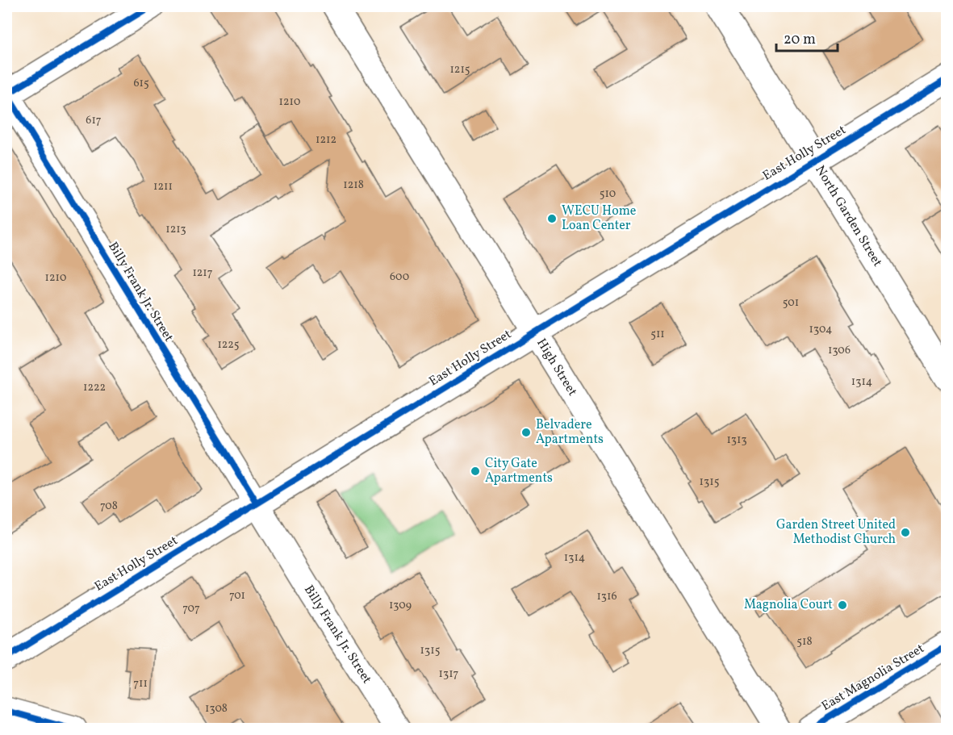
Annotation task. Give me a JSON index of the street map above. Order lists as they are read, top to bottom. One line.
{"streets":{"main road":["East Holly Street","North Garden Street","East Magnolia Street"],"street":["Billy Frank Jr. Street","High Street"]},"crossings":[["East Holly Street","North Garden Street"],["East Holly Street","Billy Frank Jr. Street"],["East Holly Street","High Street"]],"places":["WECU Home Loan Center","Belvadere Apartments","City Gate Apartments","Garden Street United Methodist Church","Magnolia Court"],"house_numbers":["1215","615","1210","617","1212","1218","1211","510","1213","1217","600","1210","501","1304","511","1225","1306","1314","1222","1313","1315","708","1314","701","1316","1309","707","518","1315","1317","711","1308"],"scale_bar":"20 m"}
